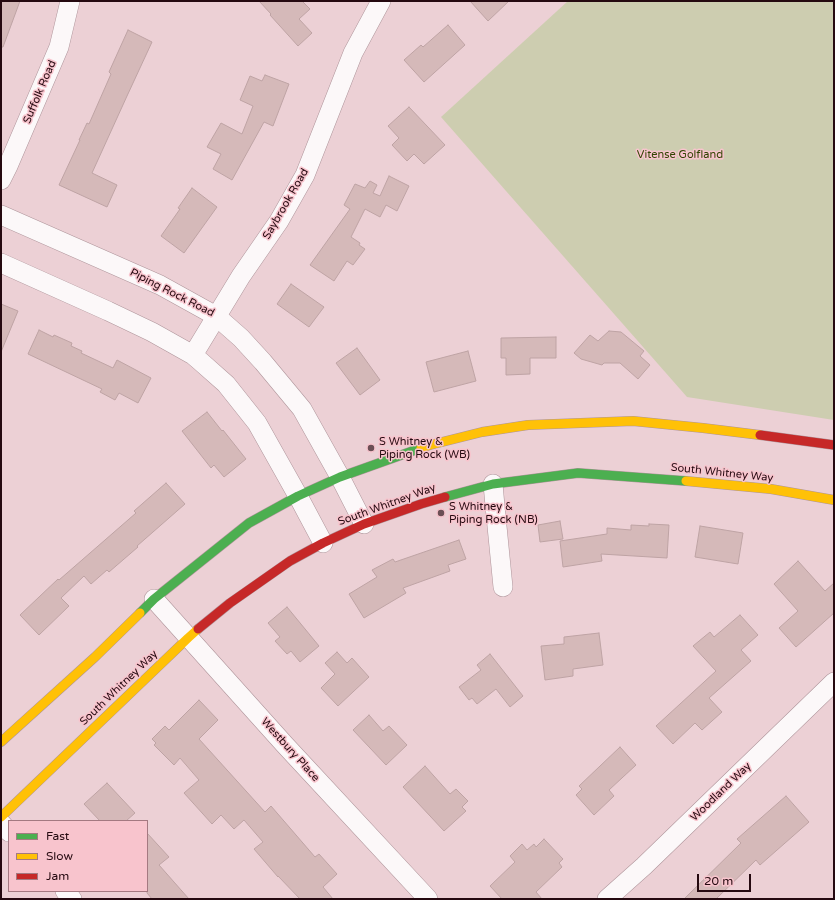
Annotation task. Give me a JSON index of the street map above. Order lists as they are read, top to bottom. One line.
{"streets":{"main road":["South Whitney Way"],"street":["Suffolk Road","Saybrook Road","Piping Rock Road","Westbury Place","Woodland Way"]},"crossings":[["Saybrook Road","Piping Rock Road"],["Piping Rock Road","South Whitney Way"],["South Whitney Way","Westbury Place"]],"parks":["Vitense Golfland"],"places":["S Whitney & Piping Rock (WB)","S Whitney & Piping Rock (NB)"],"legend":["Fast","Slow","Jam"],"scale_bar":"20 m"}
